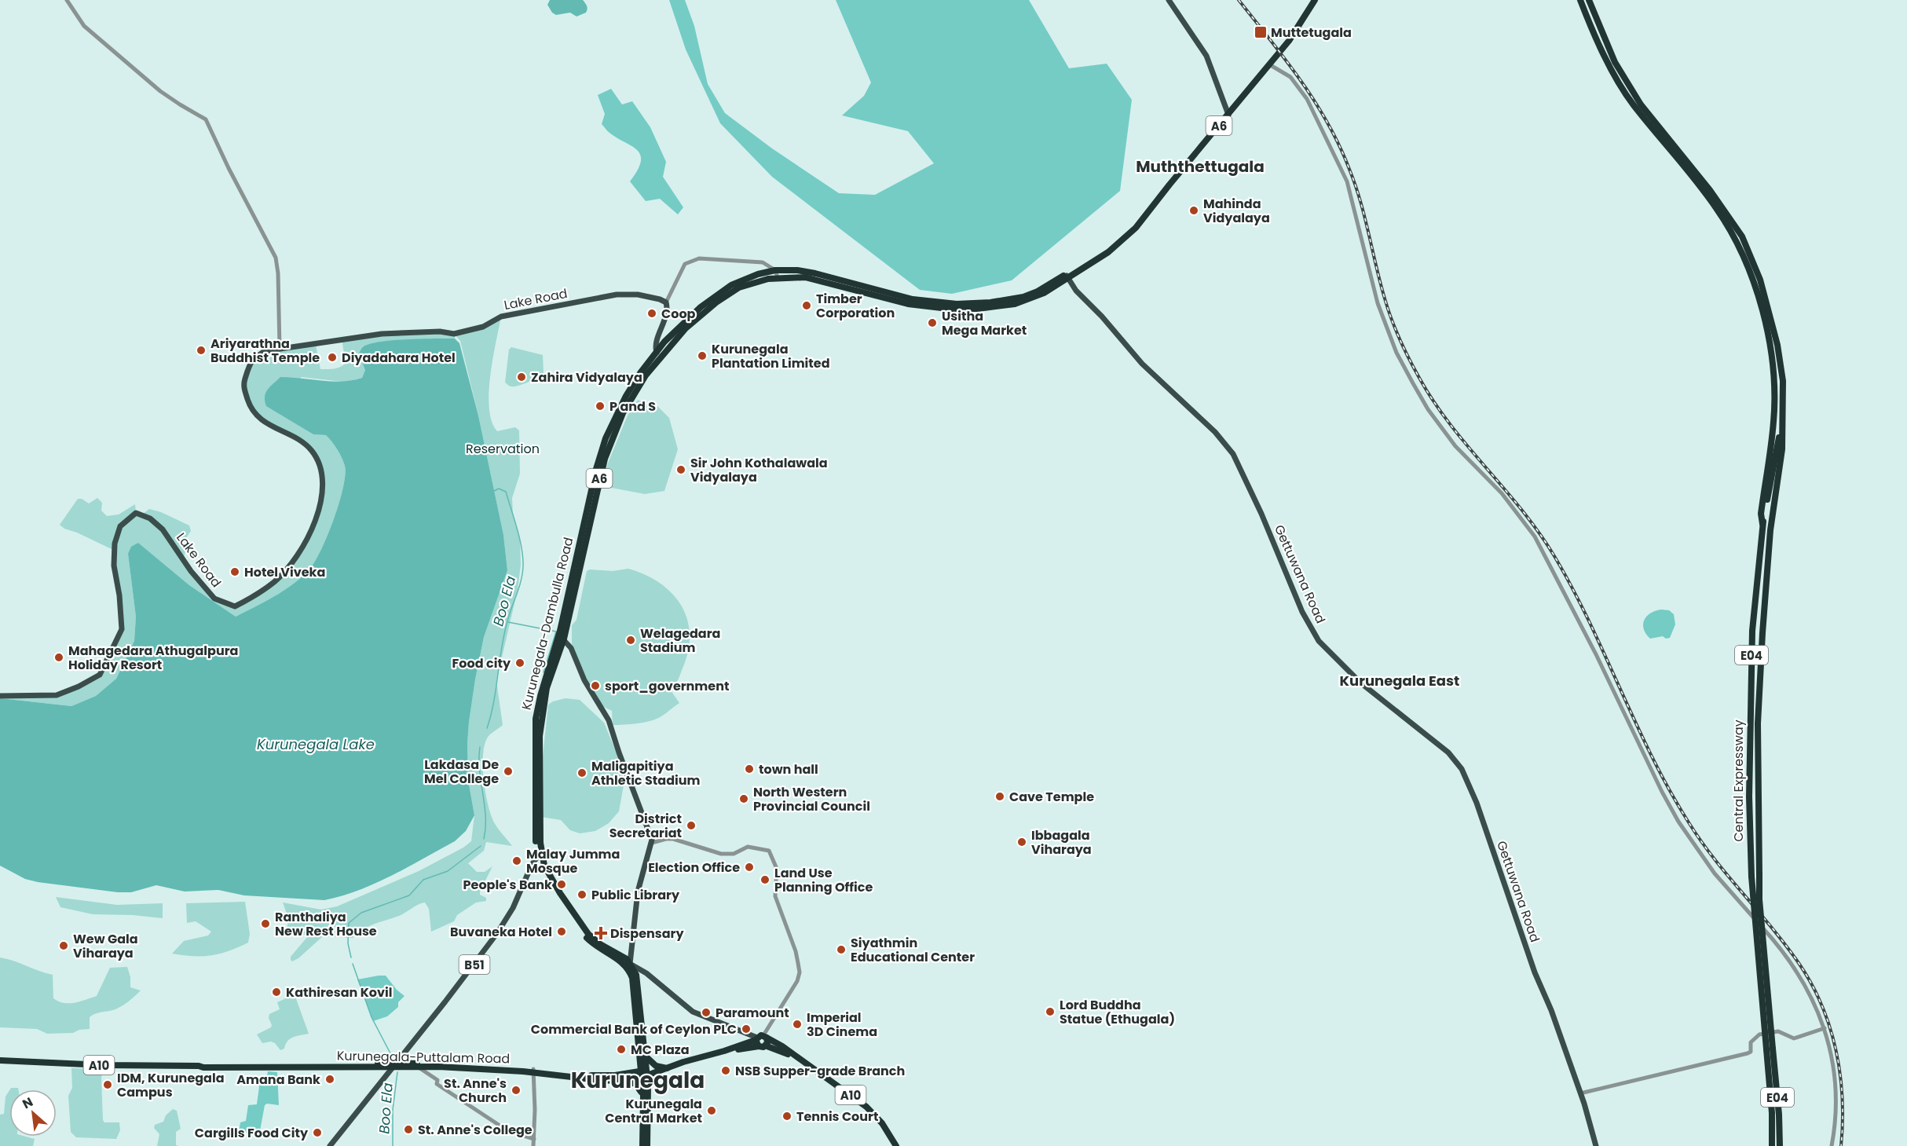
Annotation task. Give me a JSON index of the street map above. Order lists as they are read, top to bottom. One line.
{"streets":{"highway":["A6","Kurunegala-Dambulla Road","E04","Central Expressway","Kurunegala-Puttalam Road","A10"],"main road":["Lake Road","Gettuwana Road","B51"]},"crossings":[["A6","Kurunegala-Dambulla Road"],["A6","Kurunegala-Puttalam Road"],["A6","A10"],["Gettuwana Road","Kurunegala-Dambulla Road"],["Kurunegala-Dambulla Road","B51"],["Kurunegala-Dambulla Road","Kurunegala-Puttalam Road"],["Kurunegala-Dambulla Road","A10"],["B51","Kurunegala-Puttalam Road"],["Kurunegala-Puttalam Road","A10"]],"districts":["Muththettugala","Kurunegala East","Kurunegala"],"water":["Boo Ela","Kurunegala Lake"],"parks":["Reservation"],"places":{"transit":["Muttetugala"],"other":["Mahinda Vidyalaya","Timber Corporation","Coop","Usitha Mega Market","Ariyarathna Buddhist Temple","Kurunegala Plantation Limited","Diyadahara Hotel","Zahira Vidyalaya","P and S","Sir John Kothalawala Vidyalaya","Hotel Viveka","Welagedara Stadium","Mahagedara Athugalpura Holiday Resort","Food city","sport_government","town hall","Lakdasa De Mel College","Maligapitiya Athletic Stadium","Cave Temple","North Western Provincial Council","District Secretariat","Ibbagala Viharaya","Malay Jumma Mosque","Election Office","Land Use Planning Office","People's Bank","Public Library","Ranthaliya New Rest House","Buvaneka Hotel","Wew Gala Viharaya","Siyathmin Educational Center","Kathiresan Kovil","Lord Buddha Statue (Ethugala)","Paramount","Imperial 3D Cinema","Commercial Bank of Ceylon PLC","MC Plaza","NSB Supper-grade Branch","Amana Bank","IDM, Kurunegala Campus","St. Anne's Church","Kurunegala Central Market","Tennis Court","St. Anne's College","Cargills Food City"],"health":["Dispensary"]},"north":"top left"}
